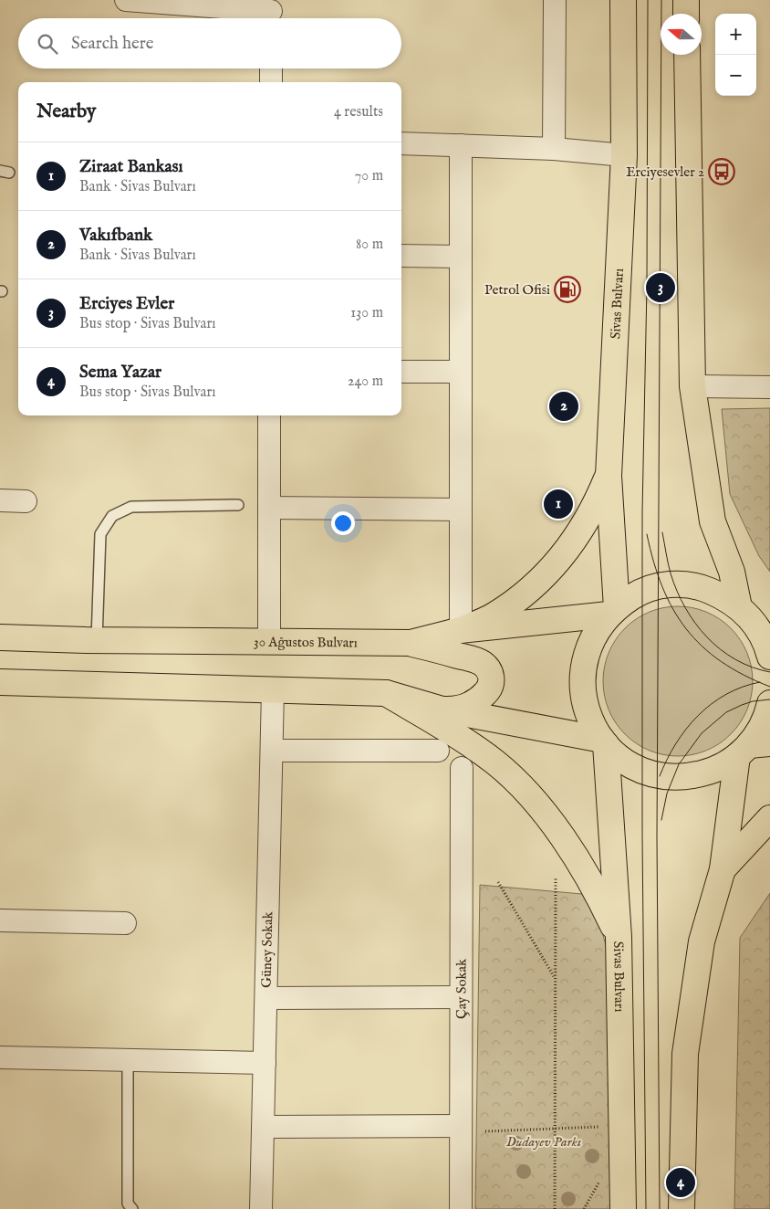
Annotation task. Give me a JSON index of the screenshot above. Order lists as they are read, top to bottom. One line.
{"streets":{"main road":["Sivas Bulvarı","30 Ağustos Bulvarı"],"street":["Güney Sokak","Çay Sokak"]},"crossings":[["Sivas Bulvarı","30 Ağustos Bulvarı"]],"parks":["Dudayev Parkı"],"places":{"bus stop":["Erciyesevler 2"],"fuel station":["Petrol Ofisi"]},"north":"left","page":{"map_buttons":["+","−"],"search":"Search here","heading":["Nearby","4 results"],"list":[{"mark":"1","name":"Ziraat Bankası","note":"Bank · Sivas Bulvarı","value":"70 m"},{"mark":"2","name":"Vakıfbank","note":"Bank · Sivas Bulvarı","value":"80 m"},{"mark":"3","name":"Erciyes Evler","note":"Bus stop · Sivas Bulvarı","value":"130 m"},{"mark":"4","name":"Sema Yazar","note":"Bus stop · Sivas Bulvarı","value":"240 m"}],"pins":["3","2","1","4"]}}
